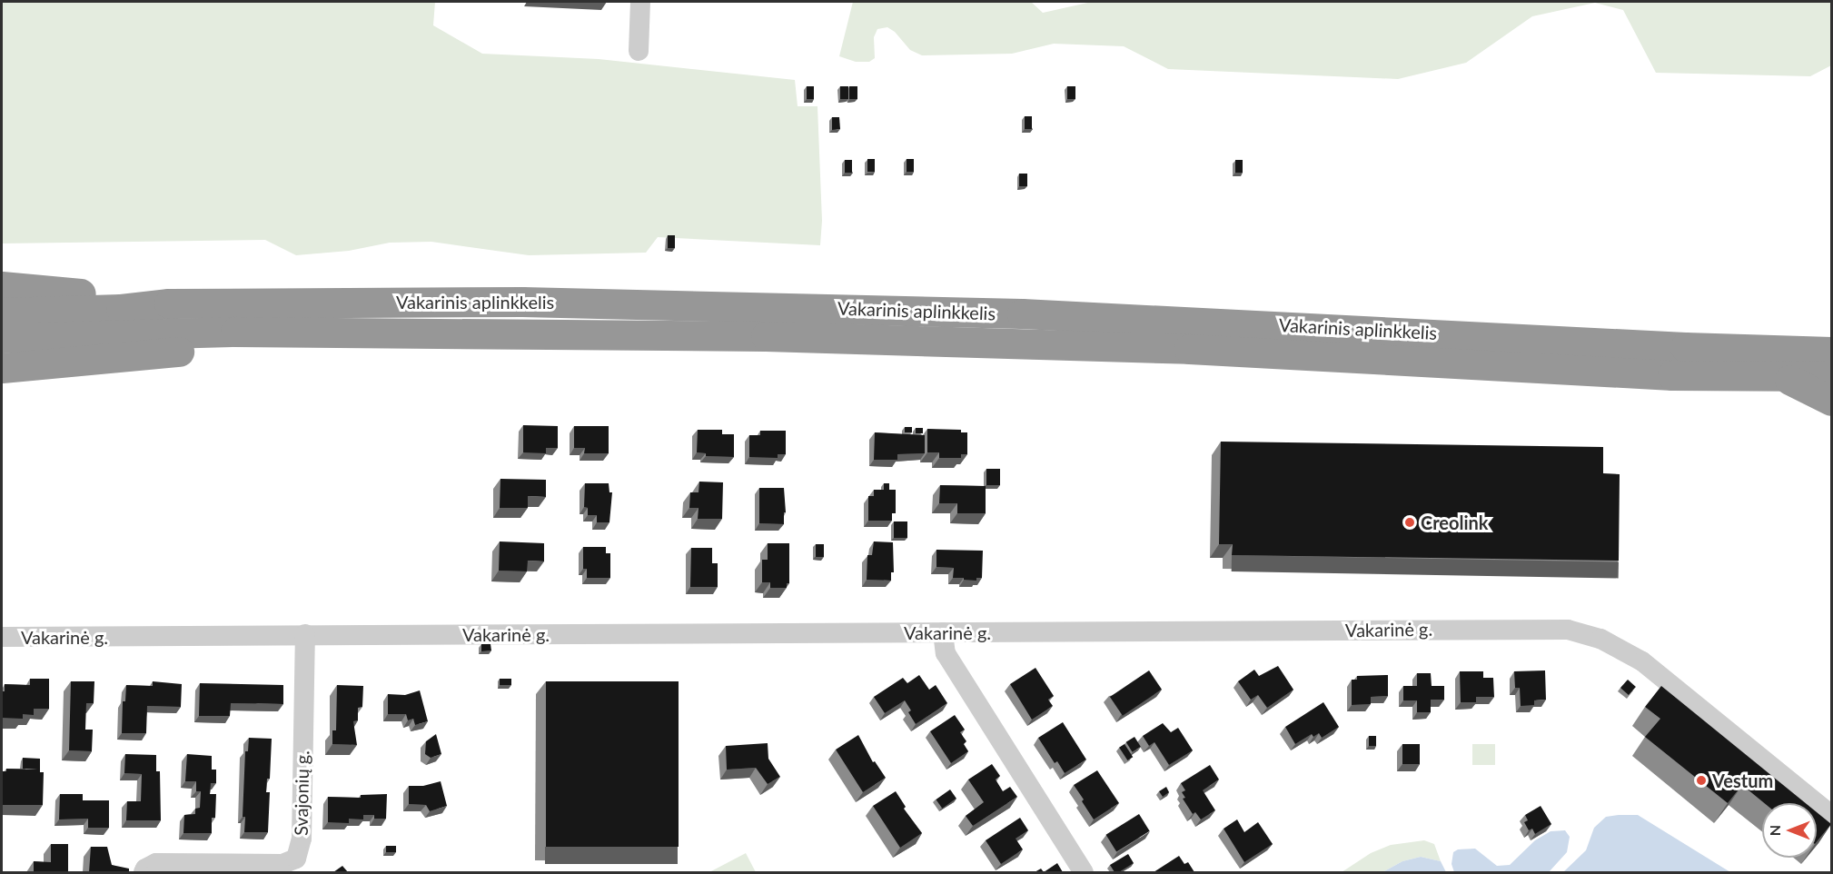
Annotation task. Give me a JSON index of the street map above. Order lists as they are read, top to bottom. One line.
{"streets":{"highway":["Vakarinis aplinkkelis"],"street":["Vakarinė g.","Svajonių g."]},"crossings":[["Vakarinė g.","Svajonių g."]],"places":["Creolink","Vestum"],"north":"left"}
